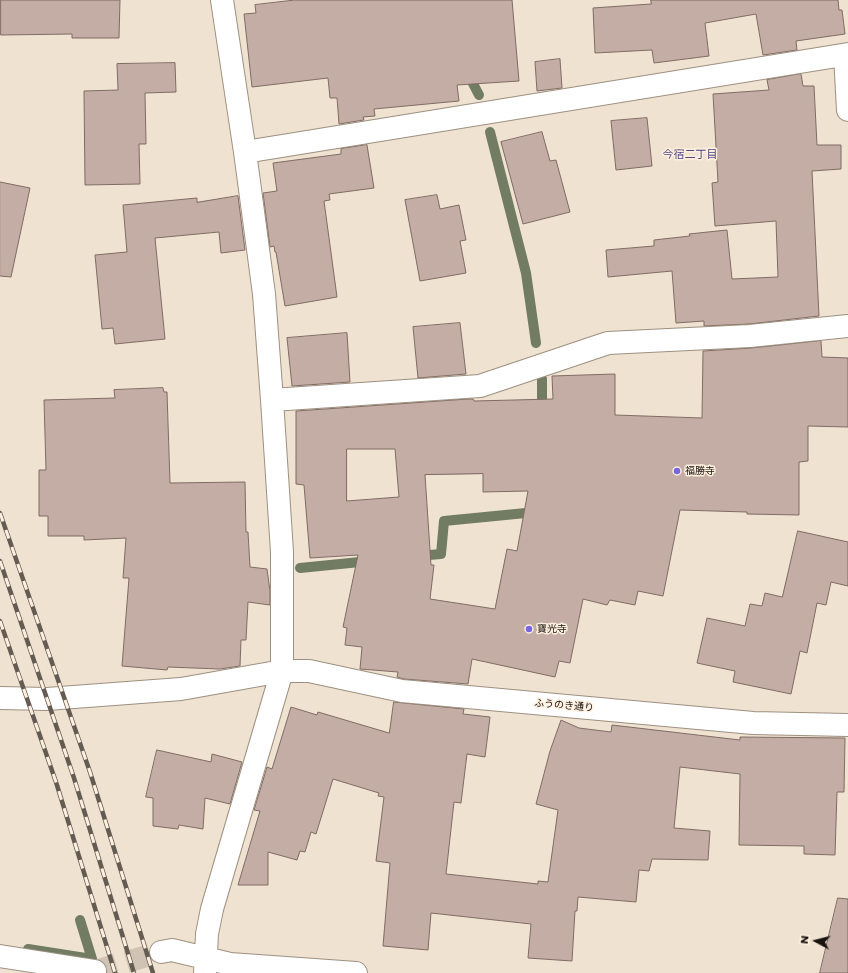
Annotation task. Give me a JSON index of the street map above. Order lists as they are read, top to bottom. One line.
{"streets":{"street":["ふうのき通り"]},"districts":["今宿二丁目"],"places":["福勝寺","寶光寺"],"north":"left"}
